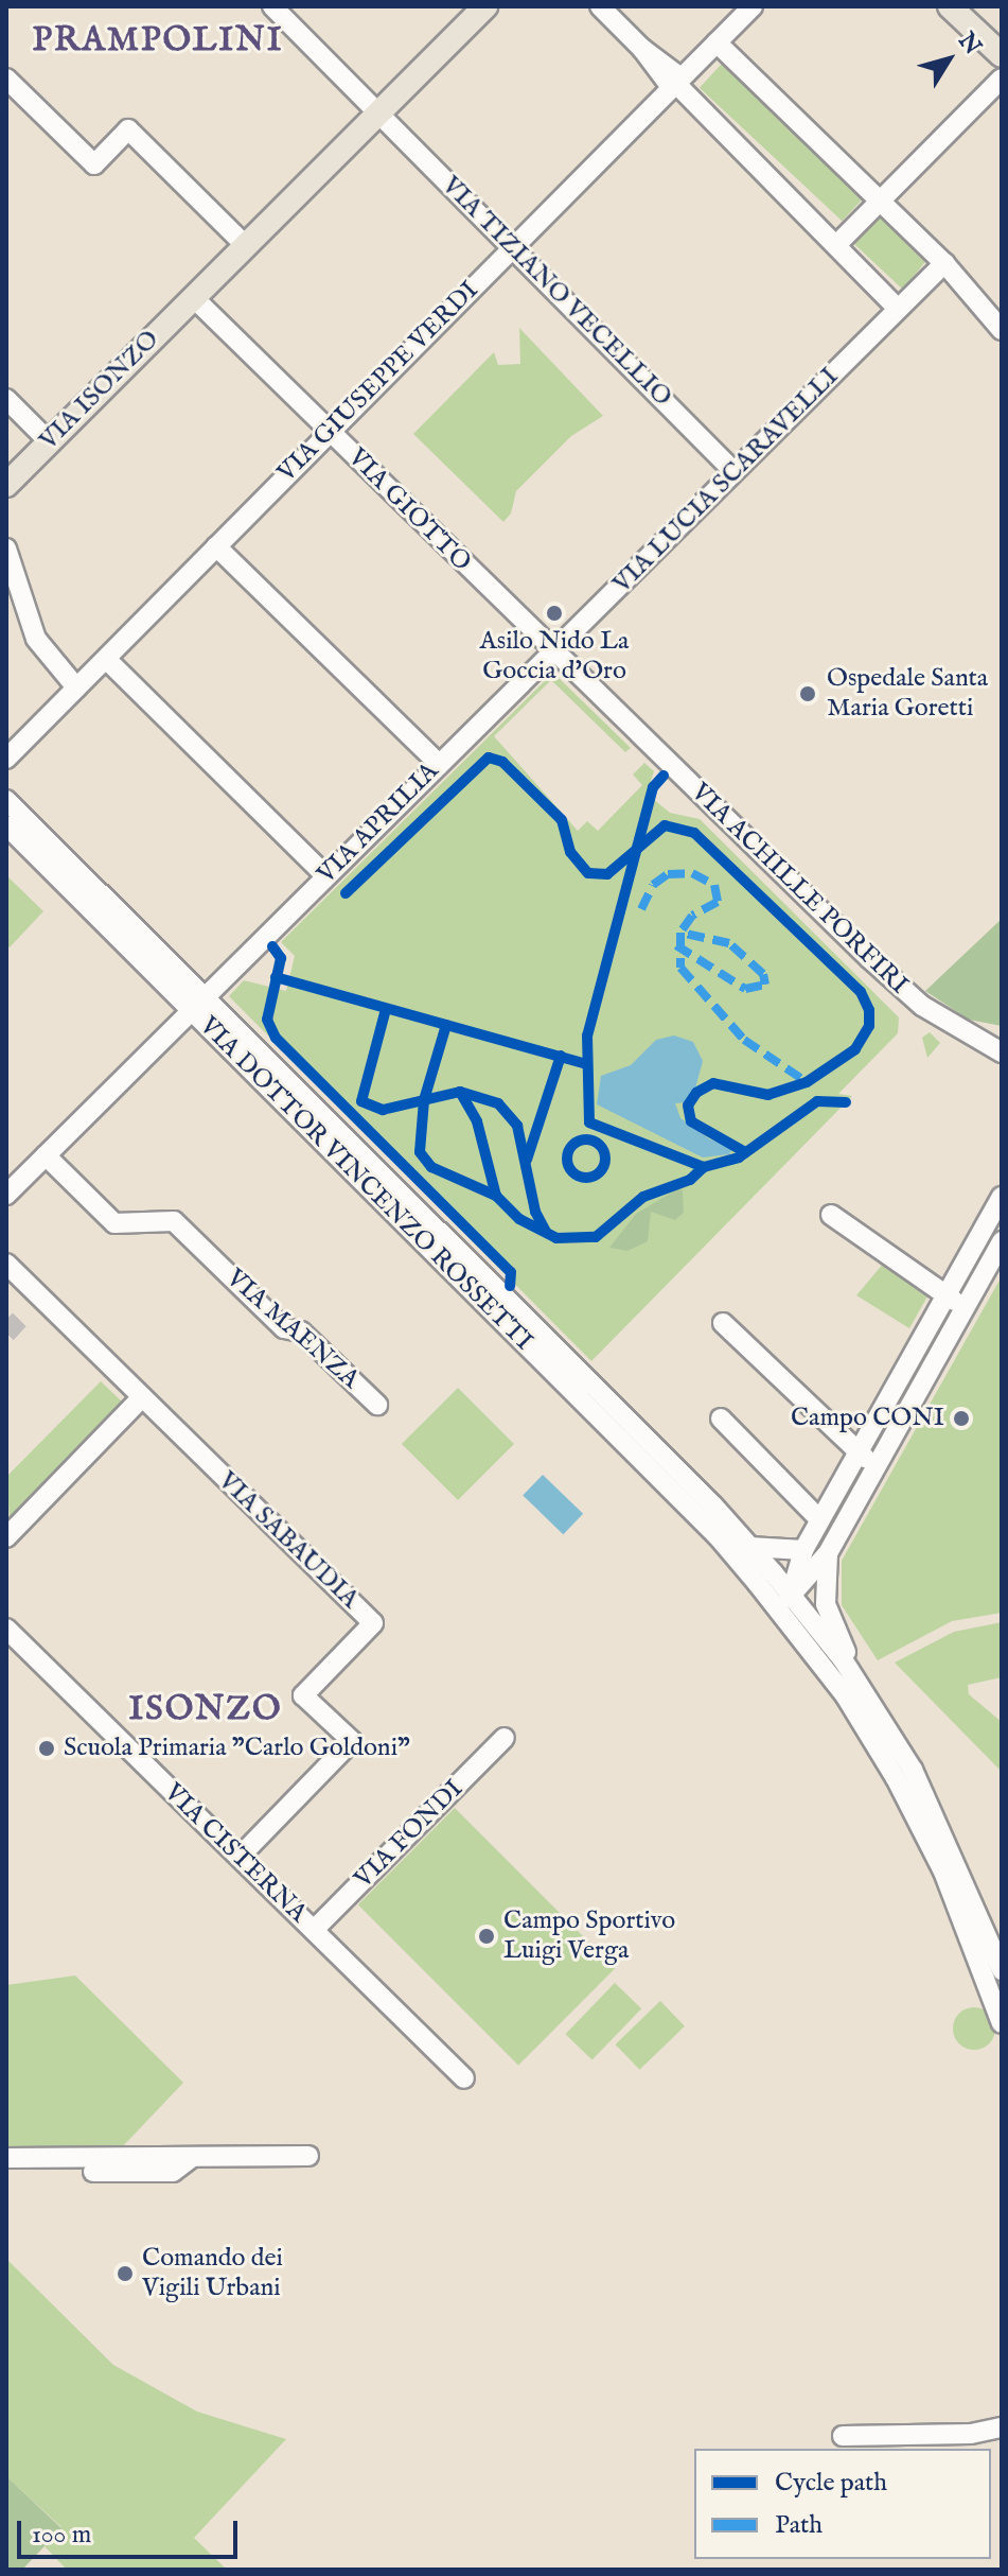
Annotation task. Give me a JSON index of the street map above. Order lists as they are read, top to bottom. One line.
{"streets":{"main road":["VIA ISONZO"],"street":["VIA TIZIANO VECELLIO","VIA GIUSEPPE VERDI","VIA LUCIA SCARAVELLI","VIA GIOTTO","VIA APRILIA","VIA ACHILLE PORFIRI","VIA DOTTOR VINCENZO ROSSETTI","VIA MAENZA","VIA SABAUDIA","VIA FONDI","VIA CISTERNA"]},"crossings":[["VIA TIZIANO VECELLIO","VIA GIUSEPPE VERDI"],["VIA TIZIANO VECELLIO","VIA ISONZO"],["VIA TIZIANO VECELLIO","VIA LUCIA SCARAVELLI"],["VIA GIUSEPPE VERDI","VIA GIOTTO"],["VIA ISONZO","VIA GIOTTO"],["VIA LUCIA SCARAVELLI","VIA GIOTTO"],["VIA LUCIA SCARAVELLI","VIA APRILIA"],["VIA LUCIA SCARAVELLI","VIA ACHILLE PORFIRI"],["VIA GIOTTO","VIA APRILIA"],["VIA GIOTTO","VIA ACHILLE PORFIRI"],["VIA APRILIA","VIA ACHILLE PORFIRI"],["VIA APRILIA","VIA DOTTOR VINCENZO ROSSETTI"],["VIA APRILIA","VIA MAENZA"],["VIA SABAUDIA","VIA CISTERNA"],["VIA FONDI","VIA CISTERNA"]],"districts":["PRAMPOLINI","ISONZO"],"places":["Asilo Nido La Goccia d'Oro","Ospedale Santa Maria Goretti","Campo CONI","Scuola Primaria \"Carlo Goldoni\"","Campo Sportivo Luigi Verga","Comando dei Vigili Urbani"],"legend":["Cycle path","Path"],"scale_bar":"100 m","north":"top right"}
